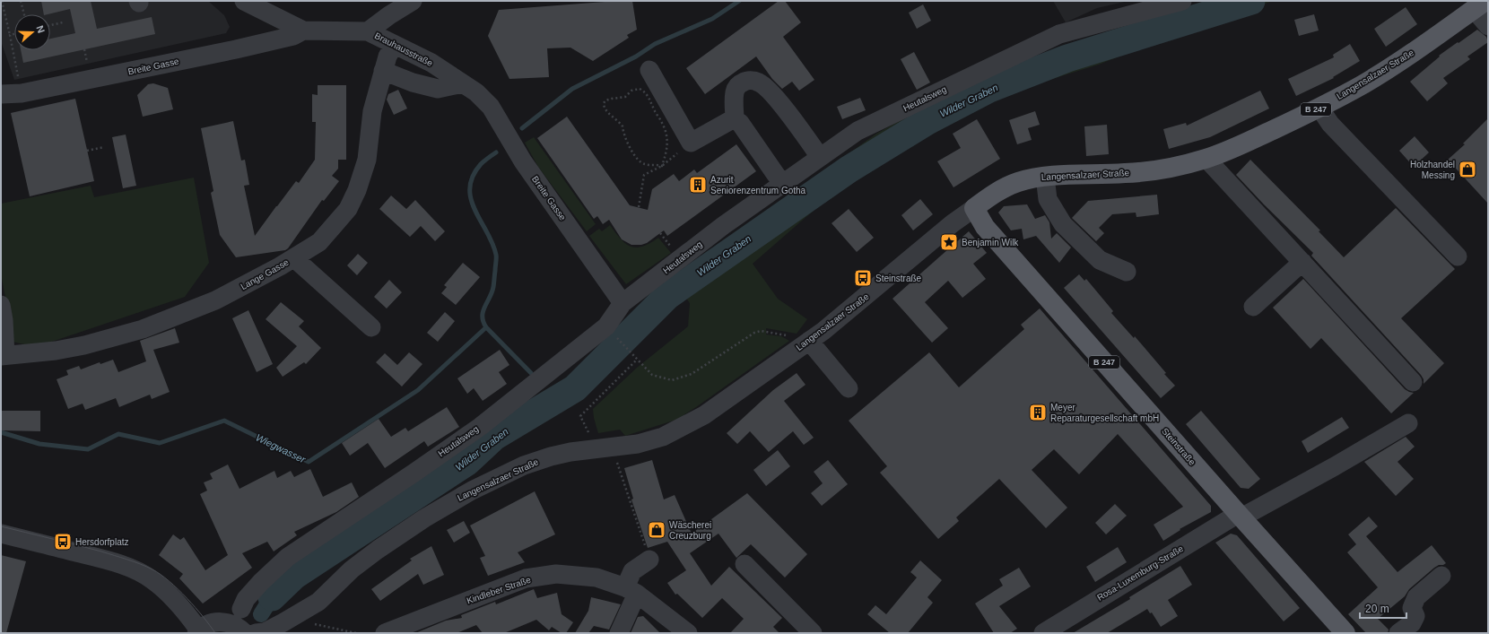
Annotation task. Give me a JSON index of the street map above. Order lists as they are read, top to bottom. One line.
{"streets":{"main road":["Langensalzaer Straße","B 247","Steinstraße"],"street":["Brauhausstraße","Breite Gasse","Heutalsweg","Lange Gasse","Rosa-Luxemburg-Straße","Kindleber Straße"]},"crossings":[["Brauhausstraße","Breite Gasse"],["Brauhausstraße","Lange Gasse"],["Breite Gasse","Heutalsweg"],["Langensalzaer Straße","Steinstraße"],["Steinstraße","Rosa-Luxemburg-Straße"]],"water":["Wilder Graben","Wiegwasser"],"places":{"shop":["Holzhandel Messing","Wäscherei Creuzburg"],"building":["Azurit Seniorenzentrum Gotha","Meyer Reparaturgesellschaft mbH"],"place":["Benjamin Wilk"],"bus stop":["Steinstraße","Hersdorfplatz"]},"scale_bar":"20 m","north":"right"}
